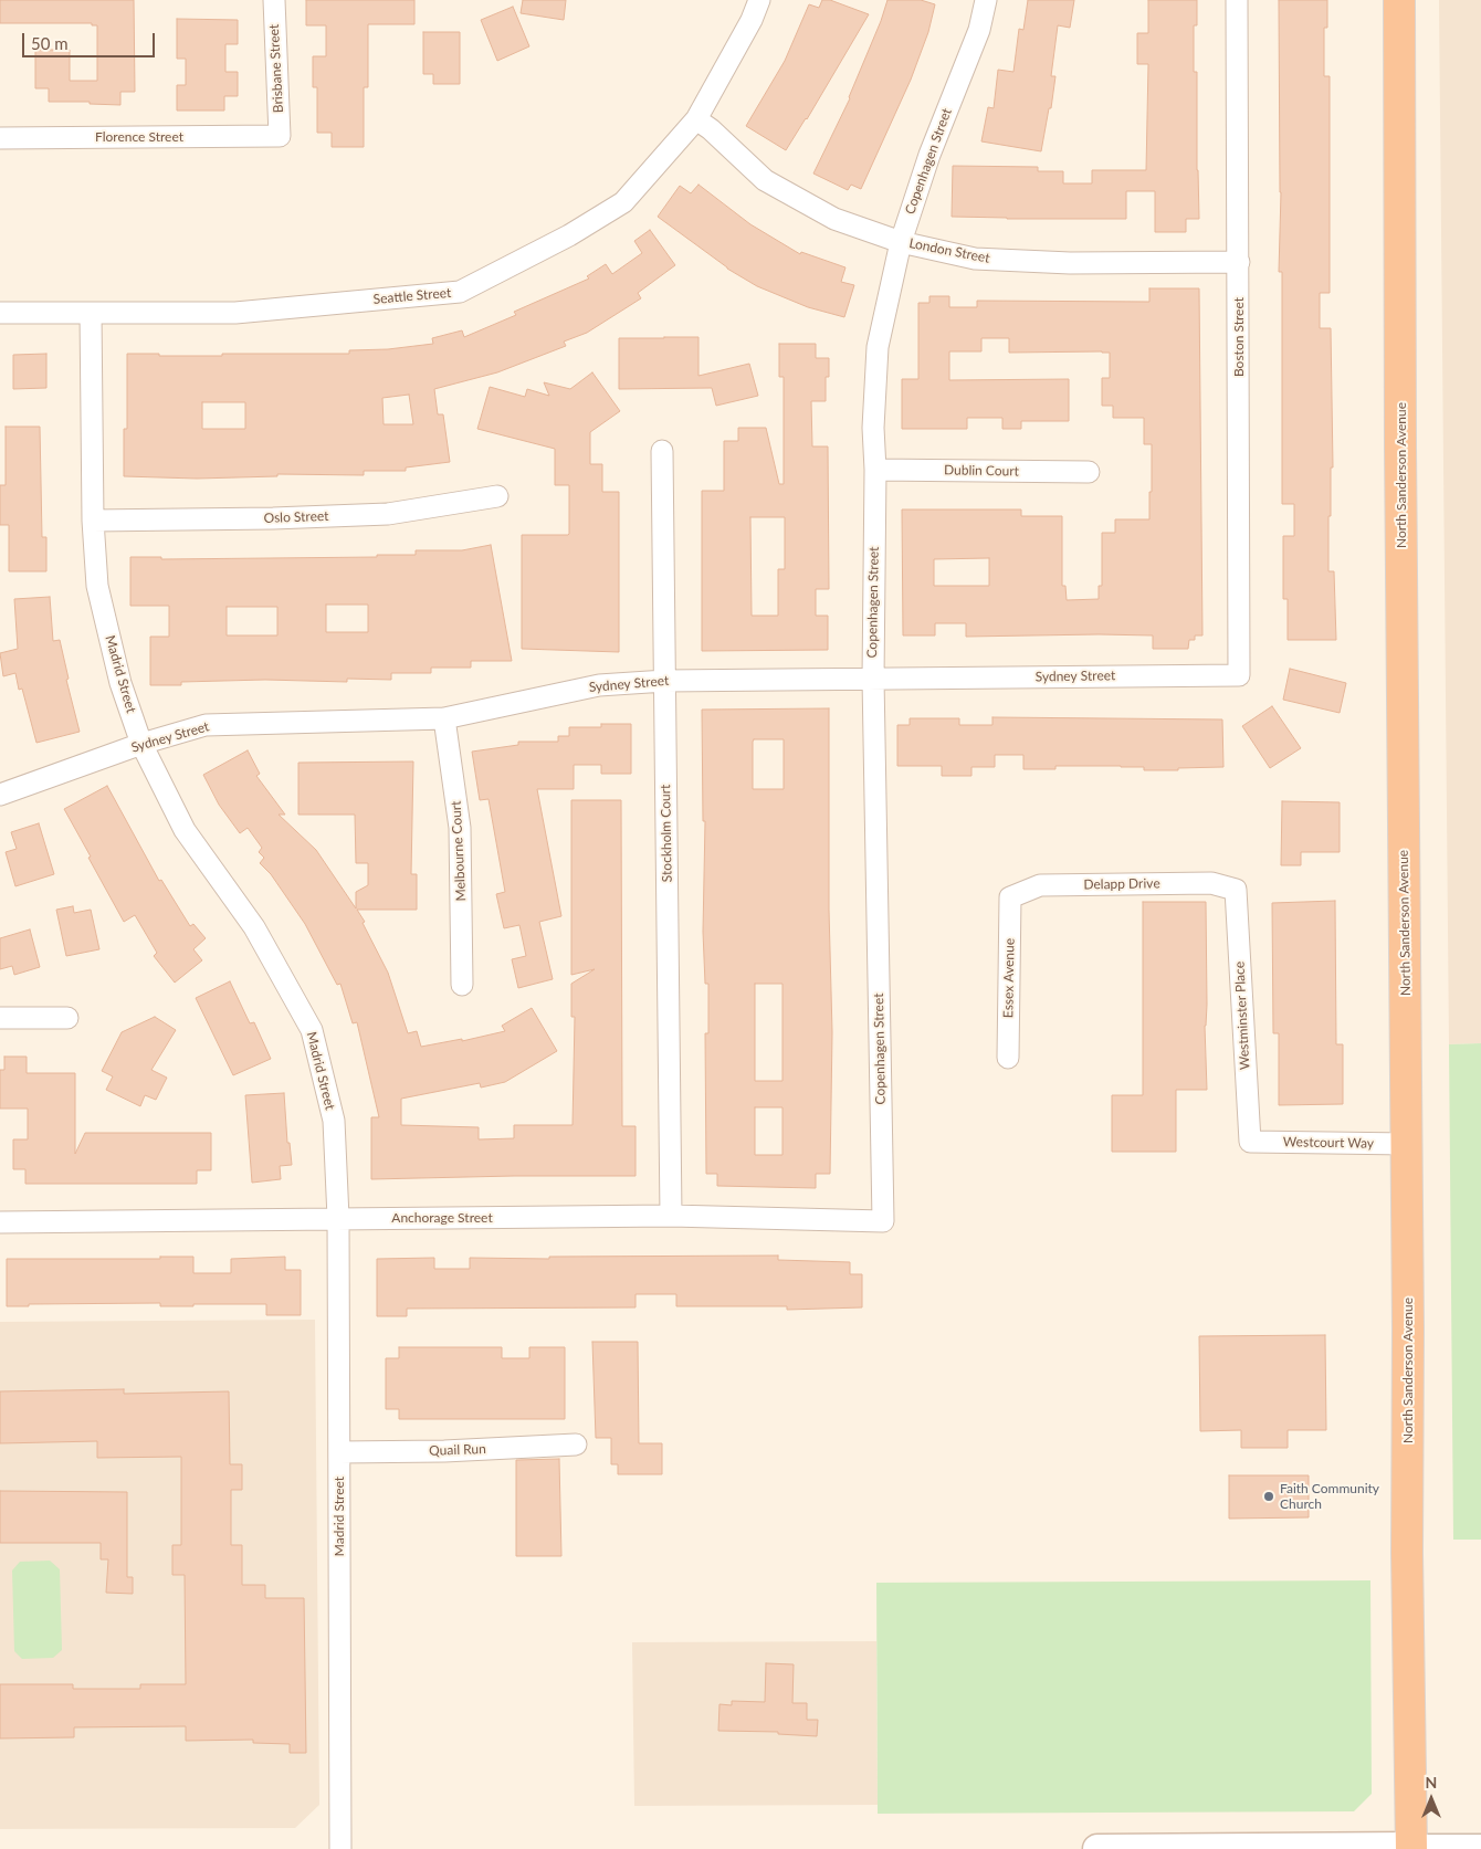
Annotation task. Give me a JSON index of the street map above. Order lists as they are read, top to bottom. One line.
{"streets":{"highway":["North Sanderson Avenue"],"street":["Brisbane Street","Florence Street","Copenhagen Street","London Street","Seattle Street","Boston Street","Dublin Court","Oslo Street","Madrid Street","Sydney Street","Stockholm Court","Melbourne Court","Delapp Drive","Essex Avenue","Westminster Place","Westcourt Way","Anchorage Street","Quail Run"]},"crossings":[["Brisbane Street","Florence Street"],["Copenhagen Street","London Street"],["Copenhagen Street","Dublin Court"],["Copenhagen Street","Sydney Street"],["Copenhagen Street","Anchorage Street"],["London Street","Seattle Street"],["London Street","Boston Street"],["Seattle Street","Madrid Street"],["Boston Street","Sydney Street"],["North Sanderson Avenue","Westcourt Way"],["Oslo Street","Madrid Street"],["Madrid Street","Sydney Street"],["Madrid Street","Anchorage Street"],["Madrid Street","Quail Run"],["Sydney Street","Stockholm Court"],["Sydney Street","Melbourne Court"],["Stockholm Court","Anchorage Street"],["Delapp Drive","Essex Avenue"],["Delapp Drive","Westminster Place"],["Westminster Place","Westcourt Way"]],"places":["Faith Community Church"],"scale_bar":"50 m","north":"top"}
